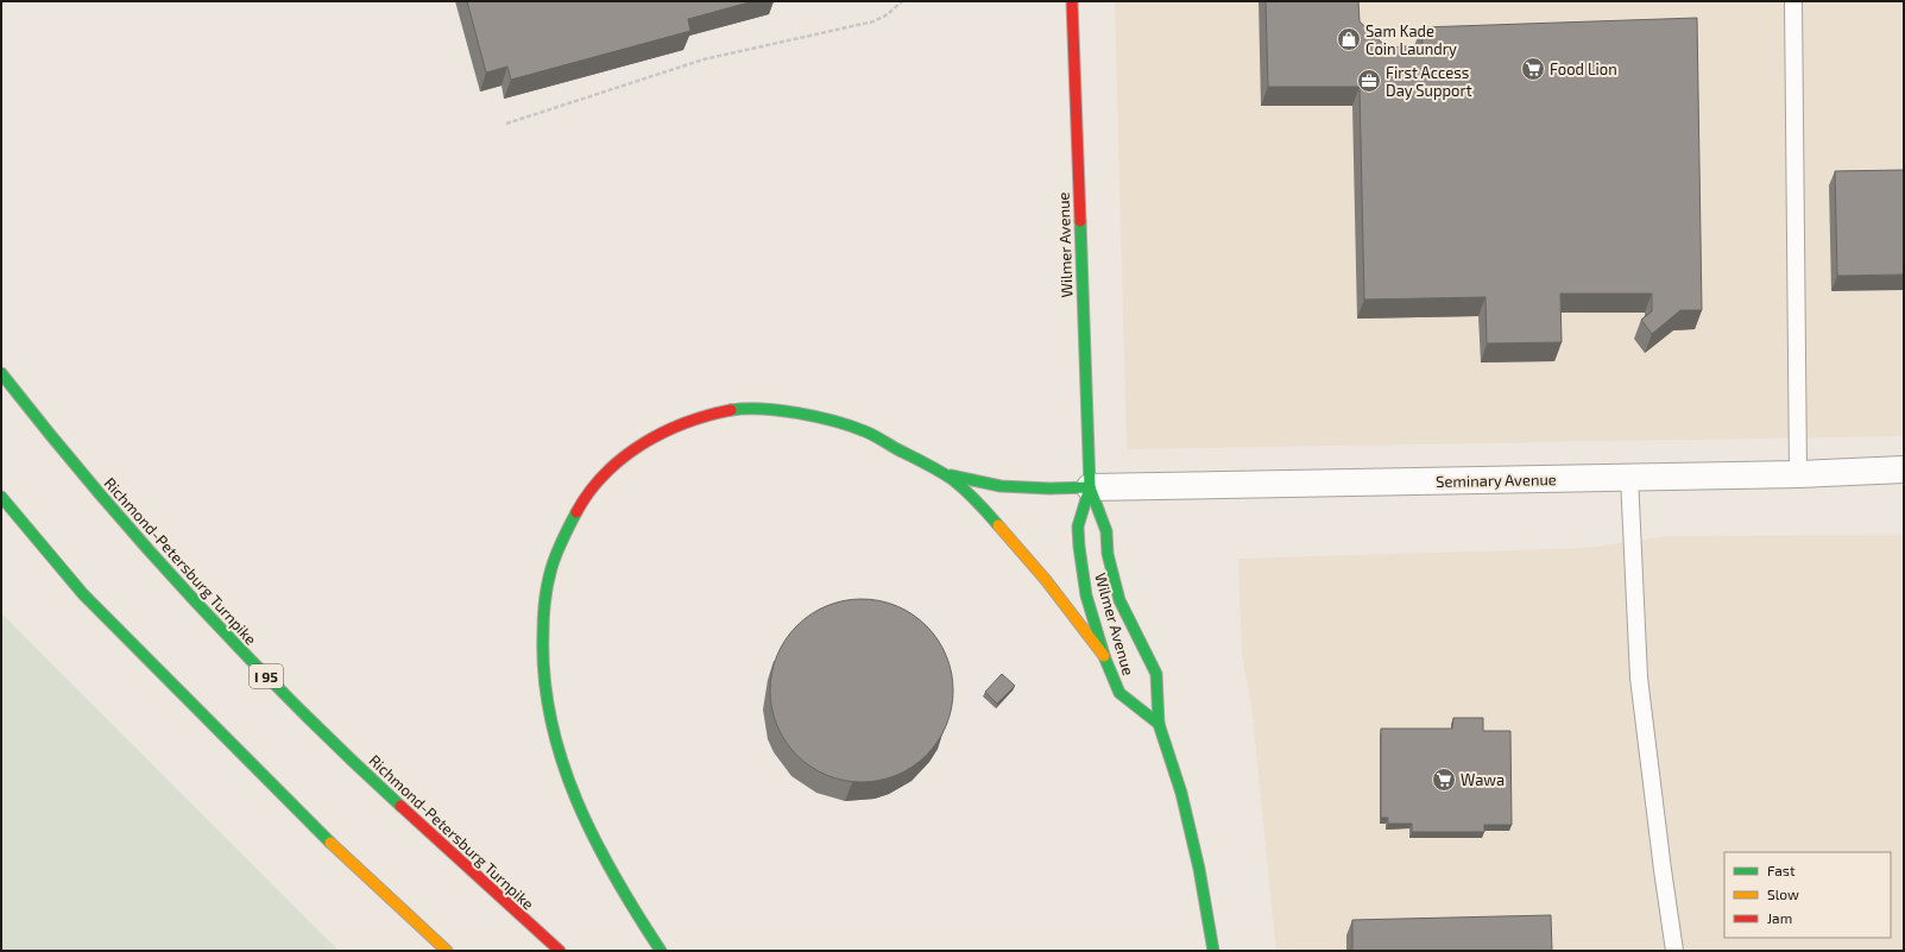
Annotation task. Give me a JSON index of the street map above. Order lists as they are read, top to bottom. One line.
{"streets":{"main road":["Wilmer Avenue","Richmond-Petersburg Turnpike","I 95"],"street":["Seminary Avenue"]},"crossings":[["Wilmer Avenue","Seminary Avenue"]],"places":{"shop":["Sam Kade Coin Laundry"],"supermarket":["Food Lion","Wawa"],"office":["First Access Day Support"]},"legend":["Fast","Slow","Jam"]}
